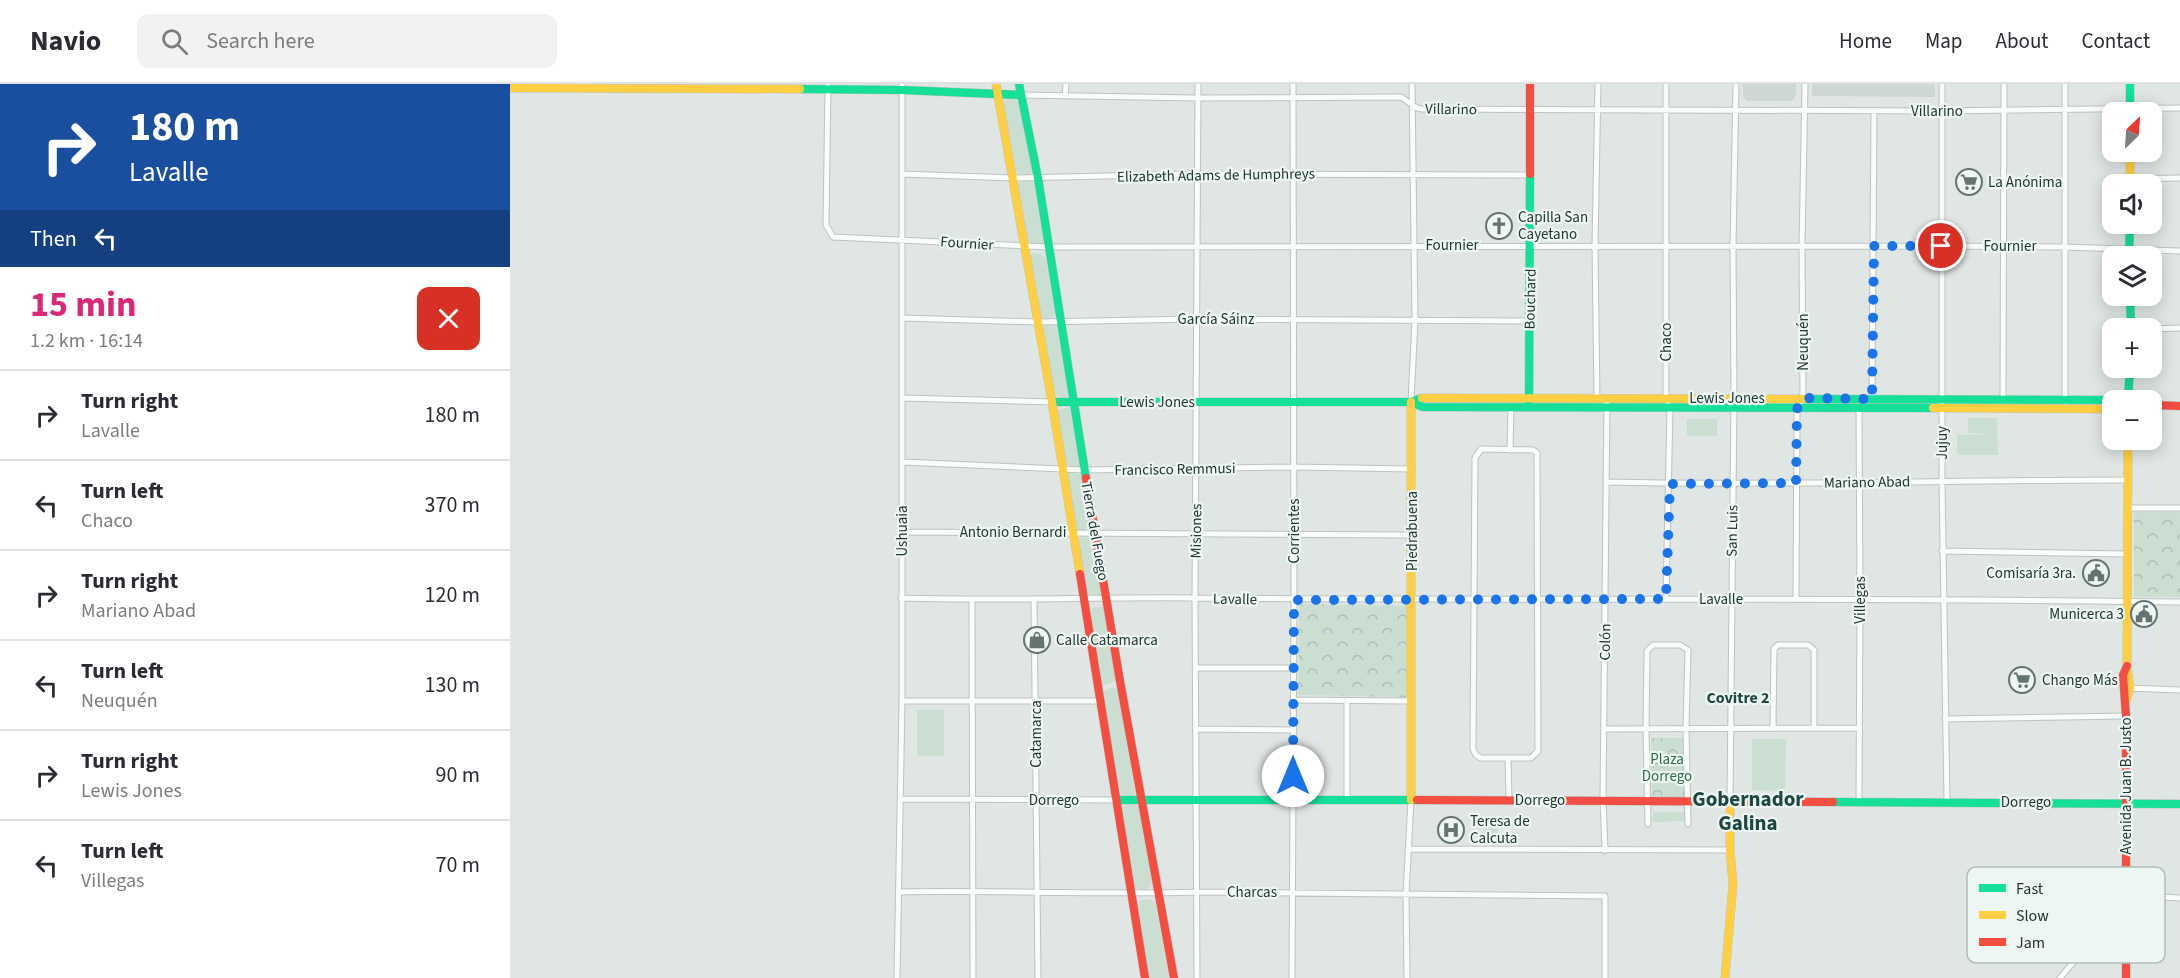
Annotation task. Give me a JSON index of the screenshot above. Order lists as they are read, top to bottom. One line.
{"streets":{"main road":["Villarino","Bouchard","Lewis Jones","Tierra del Fuego","Piedrabuena","San Luis","Avenida Juan B. Justo","Dorrego"],"street":["Elizabeth Adams de Humphreys","Fournier","García Sáinz","Chaco","Neuquén","Jujuy","Francisco Remmusi","Mariano Abad","Ushuaia","Misiones","Corrientes","Antonio Bernardi","Lavalle","Villegas","Colón","Catamarca","Charcas"]},"crossings":[["Villarino","Fournier"],["Villarino","Bouchard"],["Villarino","Chaco"],["Villarino","Neuquén"],["Villarino","Jujuy"],["Villarino","Ushuaia"],["Villarino","Tierra del Fuego"],["Villarino","Misiones"],["Villarino","Corrientes"],["Villarino","Piedrabuena"],["Villarino","San Luis"],["Elizabeth Adams de Humphreys","Bouchard"],["Elizabeth Adams de Humphreys","Ushuaia"],["Elizabeth Adams de Humphreys","Tierra del Fuego"],["Elizabeth Adams de Humphreys","Misiones"],["Elizabeth Adams de Humphreys","Corrientes"],["Elizabeth Adams de Humphreys","Piedrabuena"],["Fournier","Bouchard"],["Fournier","Chaco"],["Fournier","Neuquén"],["Fournier","Jujuy"],["Fournier","Ushuaia"],["Fournier","Tierra del Fuego"],["Fournier","Misiones"],["Fournier","Corrientes"],["Fournier","Piedrabuena"],["Fournier","San Luis"],["Bouchard","García Sáinz"],["Bouchard","Lewis Jones"],["García Sáinz","Ushuaia"],["García Sáinz","Tierra del Fuego"],["García Sáinz","Misiones"],["García Sáinz","Corrientes"],["García Sáinz","Piedrabuena"],["Chaco","Lewis Jones"],["Chaco","Mariano Abad"],["Chaco","Lavalle"],["Neuquén","Lewis Jones"],["Neuquén","Mariano Abad"],["Neuquén","Lavalle"],["Lewis Jones","Jujuy"],["Lewis Jones","Ushuaia"],["Lewis Jones","Tierra del Fuego"],["Lewis Jones","Misiones"],["Lewis Jones","Corrientes"],["Lewis Jones","Piedrabuena"],["Lewis Jones","San Luis"],["Lewis Jones","Villegas"],["Lewis Jones","Colón"],["Jujuy","Mariano Abad"],["Jujuy","Lavalle"],["Jujuy","Dorrego"],["Francisco Remmusi","Ushuaia"],["Francisco Remmusi","Tierra del Fuego"],["Francisco Remmusi","Misiones"],["Francisco Remmusi","Corrientes"],["Francisco Remmusi","Piedrabuena"],["Mariano Abad","San Luis"],["Mariano Abad","Villegas"],["Mariano Abad","Colón"],["Mariano Abad","Avenida Juan B. Justo"],["Ushuaia","Antonio Bernardi"],["Ushuaia","Lavalle"],["Ushuaia","Dorrego"],["Ushuaia","Charcas"],["Tierra del Fuego","Antonio Bernardi"],["Tierra del Fuego","Lavalle"],["Tierra del Fuego","Dorrego"],["Tierra del Fuego","Charcas"],["Misiones","Antonio Bernardi"],["Misiones","Lavalle"],["Misiones","Dorrego"],["Misiones","Charcas"],["Corrientes","Antonio Bernardi"],["Corrientes","Lavalle"],["Corrientes","Dorrego"],["Corrientes","Charcas"],["Piedrabuena","Antonio Bernardi"],["Piedrabuena","Lavalle"],["Piedrabuena","Dorrego"],["Piedrabuena","Charcas"],["San Luis","Lavalle"],["San Luis","Dorrego"],["Lavalle","Villegas"],["Lavalle","Colón"],["Lavalle","Catamarca"],["Lavalle","Avenida Juan B. Justo"],["Villegas","Dorrego"],["Colón","Dorrego"],["Catamarca","Dorrego"],["Catamarca","Charcas"],["Avenida Juan B. Justo","Dorrego"]],"districts":["Covitre 2","Gobernador Galina"],"parks":["Plaza Dorrego"],"places":{"supermarket":["La Anónima","Chango Más"],"church":["Capilla San Cayetano"],"public building":["Comisaría 3ra.","Municerca 3"],"shop":["Calle Catamarca"],"hospital":["Teresa de Calcuta"]},"legend":["Fast","Slow","Jam"],"north":"top right","page":{"header":"Navio","search":"Search here","nav":["Home","Map","About","Contact"],"turn":["180 m","Lavalle"],"map_buttons":["+","−"],"then":"Then","heading":["15 min","1.2 km · 16:14"],"list":[{"name":"Turn right","note":"Lavalle","value":"180 m"},{"name":"Turn left","note":"Chaco","value":"370 m"},{"name":"Turn right","note":"Mariano Abad","value":"120 m"},{"name":"Turn left","note":"Neuquén","value":"130 m"},{"name":"Turn right","note":"Lewis Jones","value":"90 m"},{"name":"Turn left","note":"Villegas","value":"70 m"}]}}
